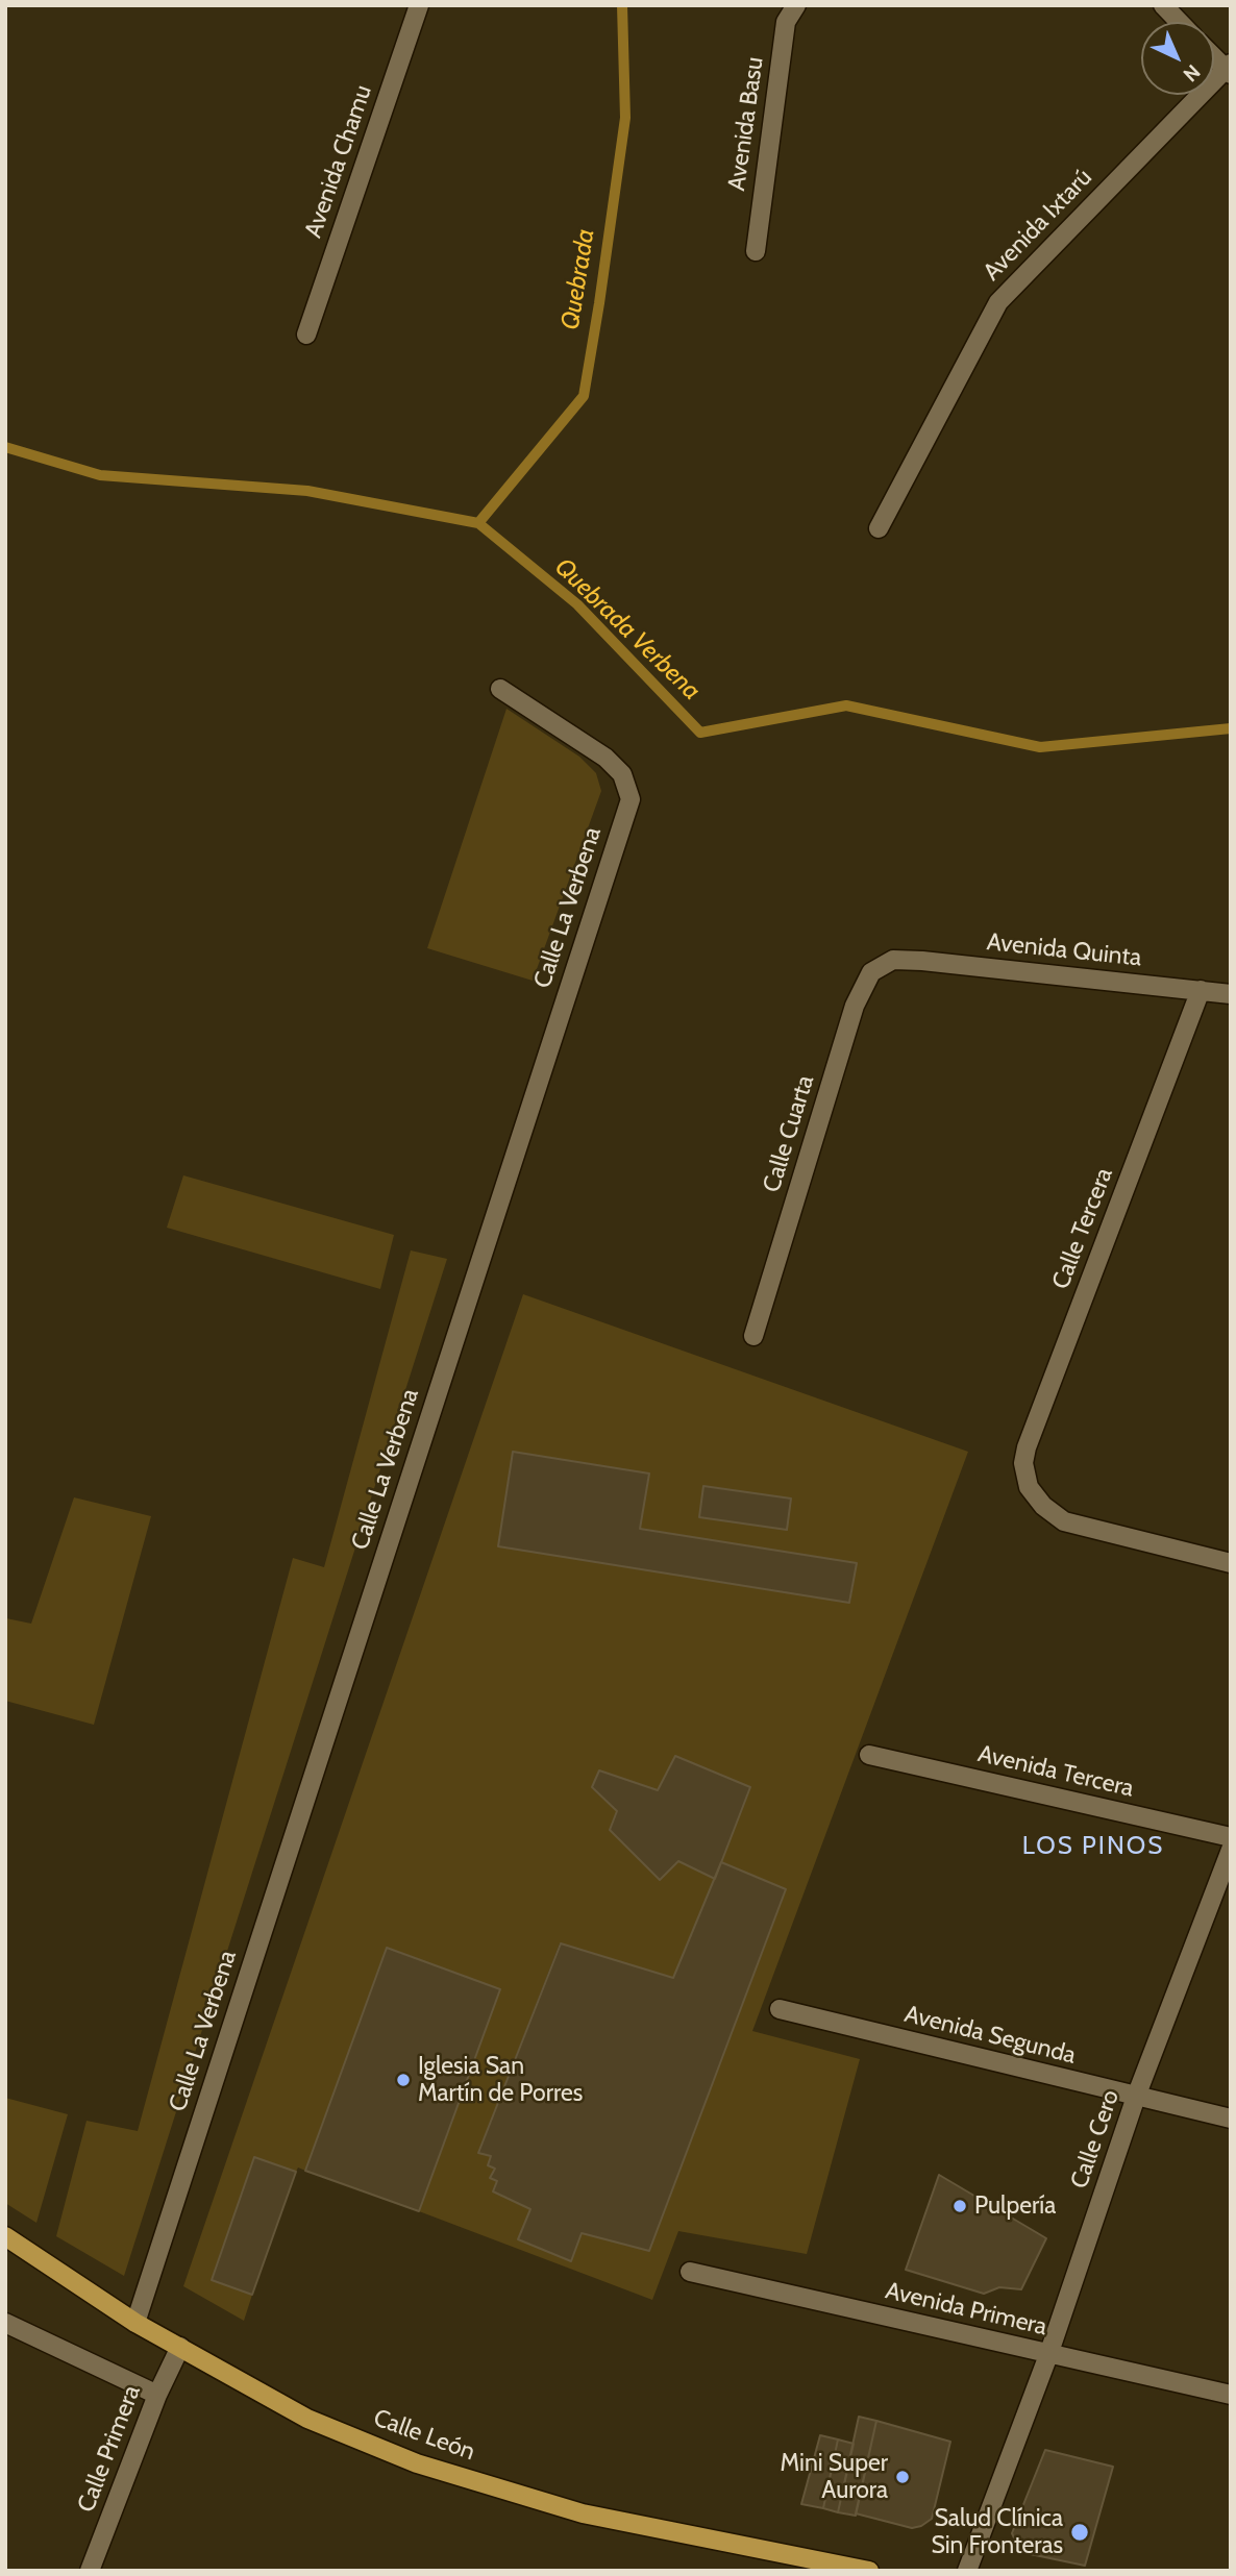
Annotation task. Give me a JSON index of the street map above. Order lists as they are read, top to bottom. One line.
{"streets":{"main road":["Calle León"],"street":["Avenida Basu","Avenida Chamu","Avenida Ixtarú","Calle La Verbena","Avenida Quinta","Calle Cuarta","Calle Tercera","Avenida Tercera","Avenida Segunda","Calle Cero","Avenida Primera","Calle Primera"]},"crossings":[["Calle La Verbena","Calle León"],["Avenida Quinta","Calle Cuarta"],["Avenida Quinta","Calle Tercera"],["Avenida Segunda","Calle Cero"],["Calle Cero","Avenida Primera"],["Calle León","Calle Primera"]],"districts":["LOS PINOS"],"water":["Quebrada","Quebrada Verbena"],"places":["Iglesia San Martín de Porres","Pulpería","Mini Super Aurora","Salud Clínica Sin Fronteras"],"north":"bottom right"}
